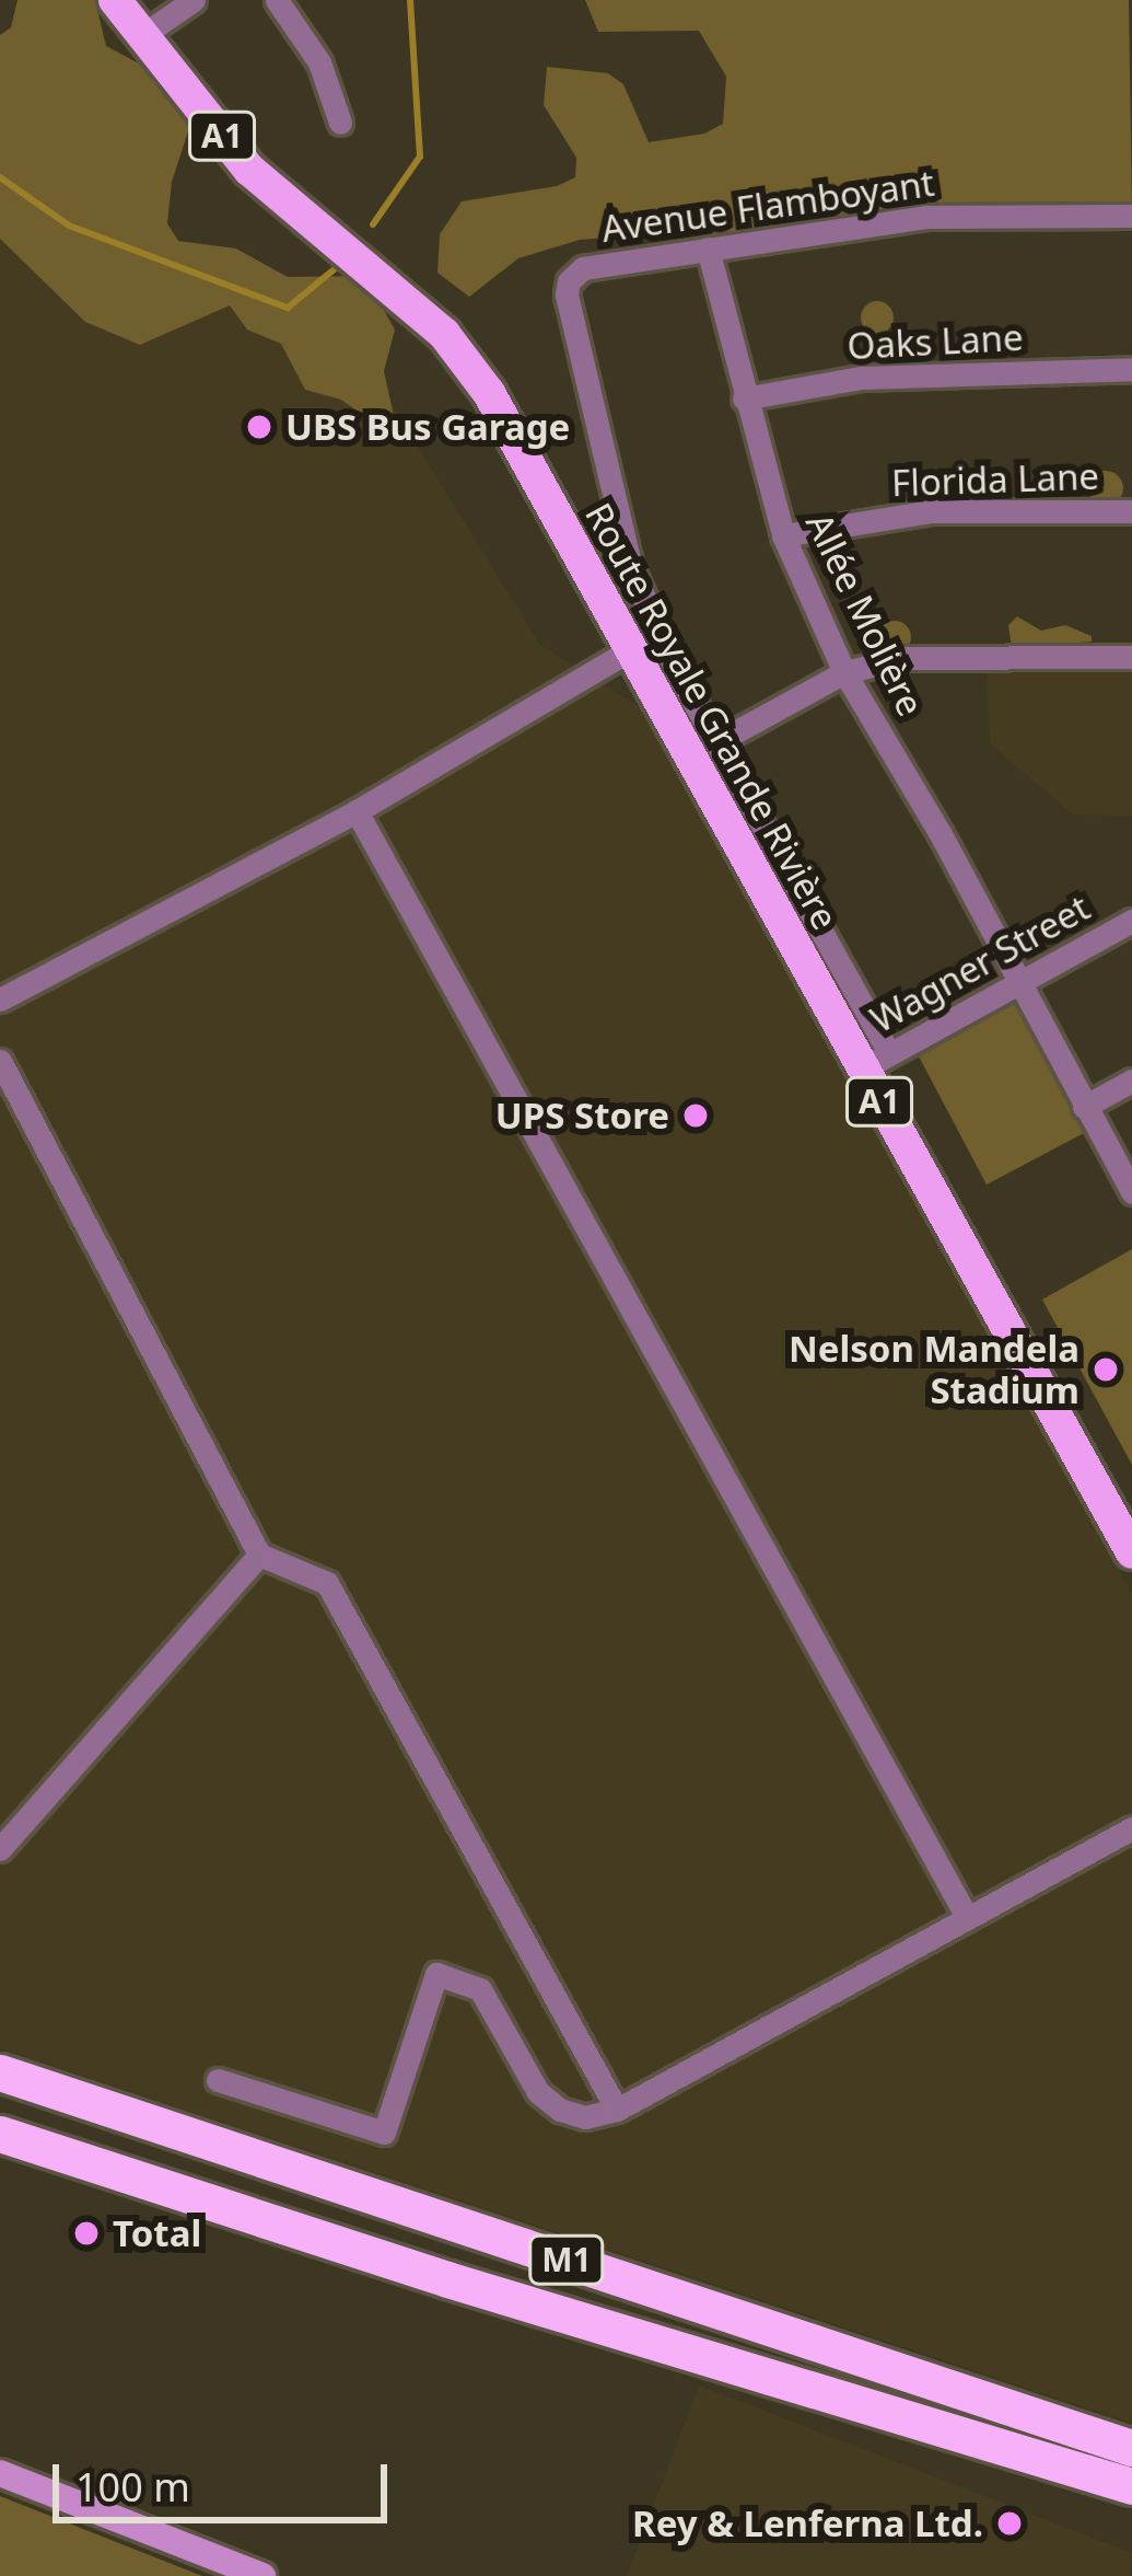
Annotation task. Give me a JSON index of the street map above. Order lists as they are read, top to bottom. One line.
{"streets":{"highway":["M1"],"main road":["A1","Route Royale Grande Rivière"],"street":["Avenue Flamboyant","Oaks Lane","Florida Lane","Allée Molière","Wagner Street"]},"crossings":[["Avenue Flamboyant","Allée Molière"],["Oaks Lane","Allée Molière"],["Florida Lane","Allée Molière"],["Allée Molière","Wagner Street"],["Route Royale Grande Rivière","Wagner Street"]],"places":["UBS Bus Garage","UPS Store","Nelson Mandela Stadium","Total","Rey & Lenferna Ltd."],"scale_bar":"100 m"}
